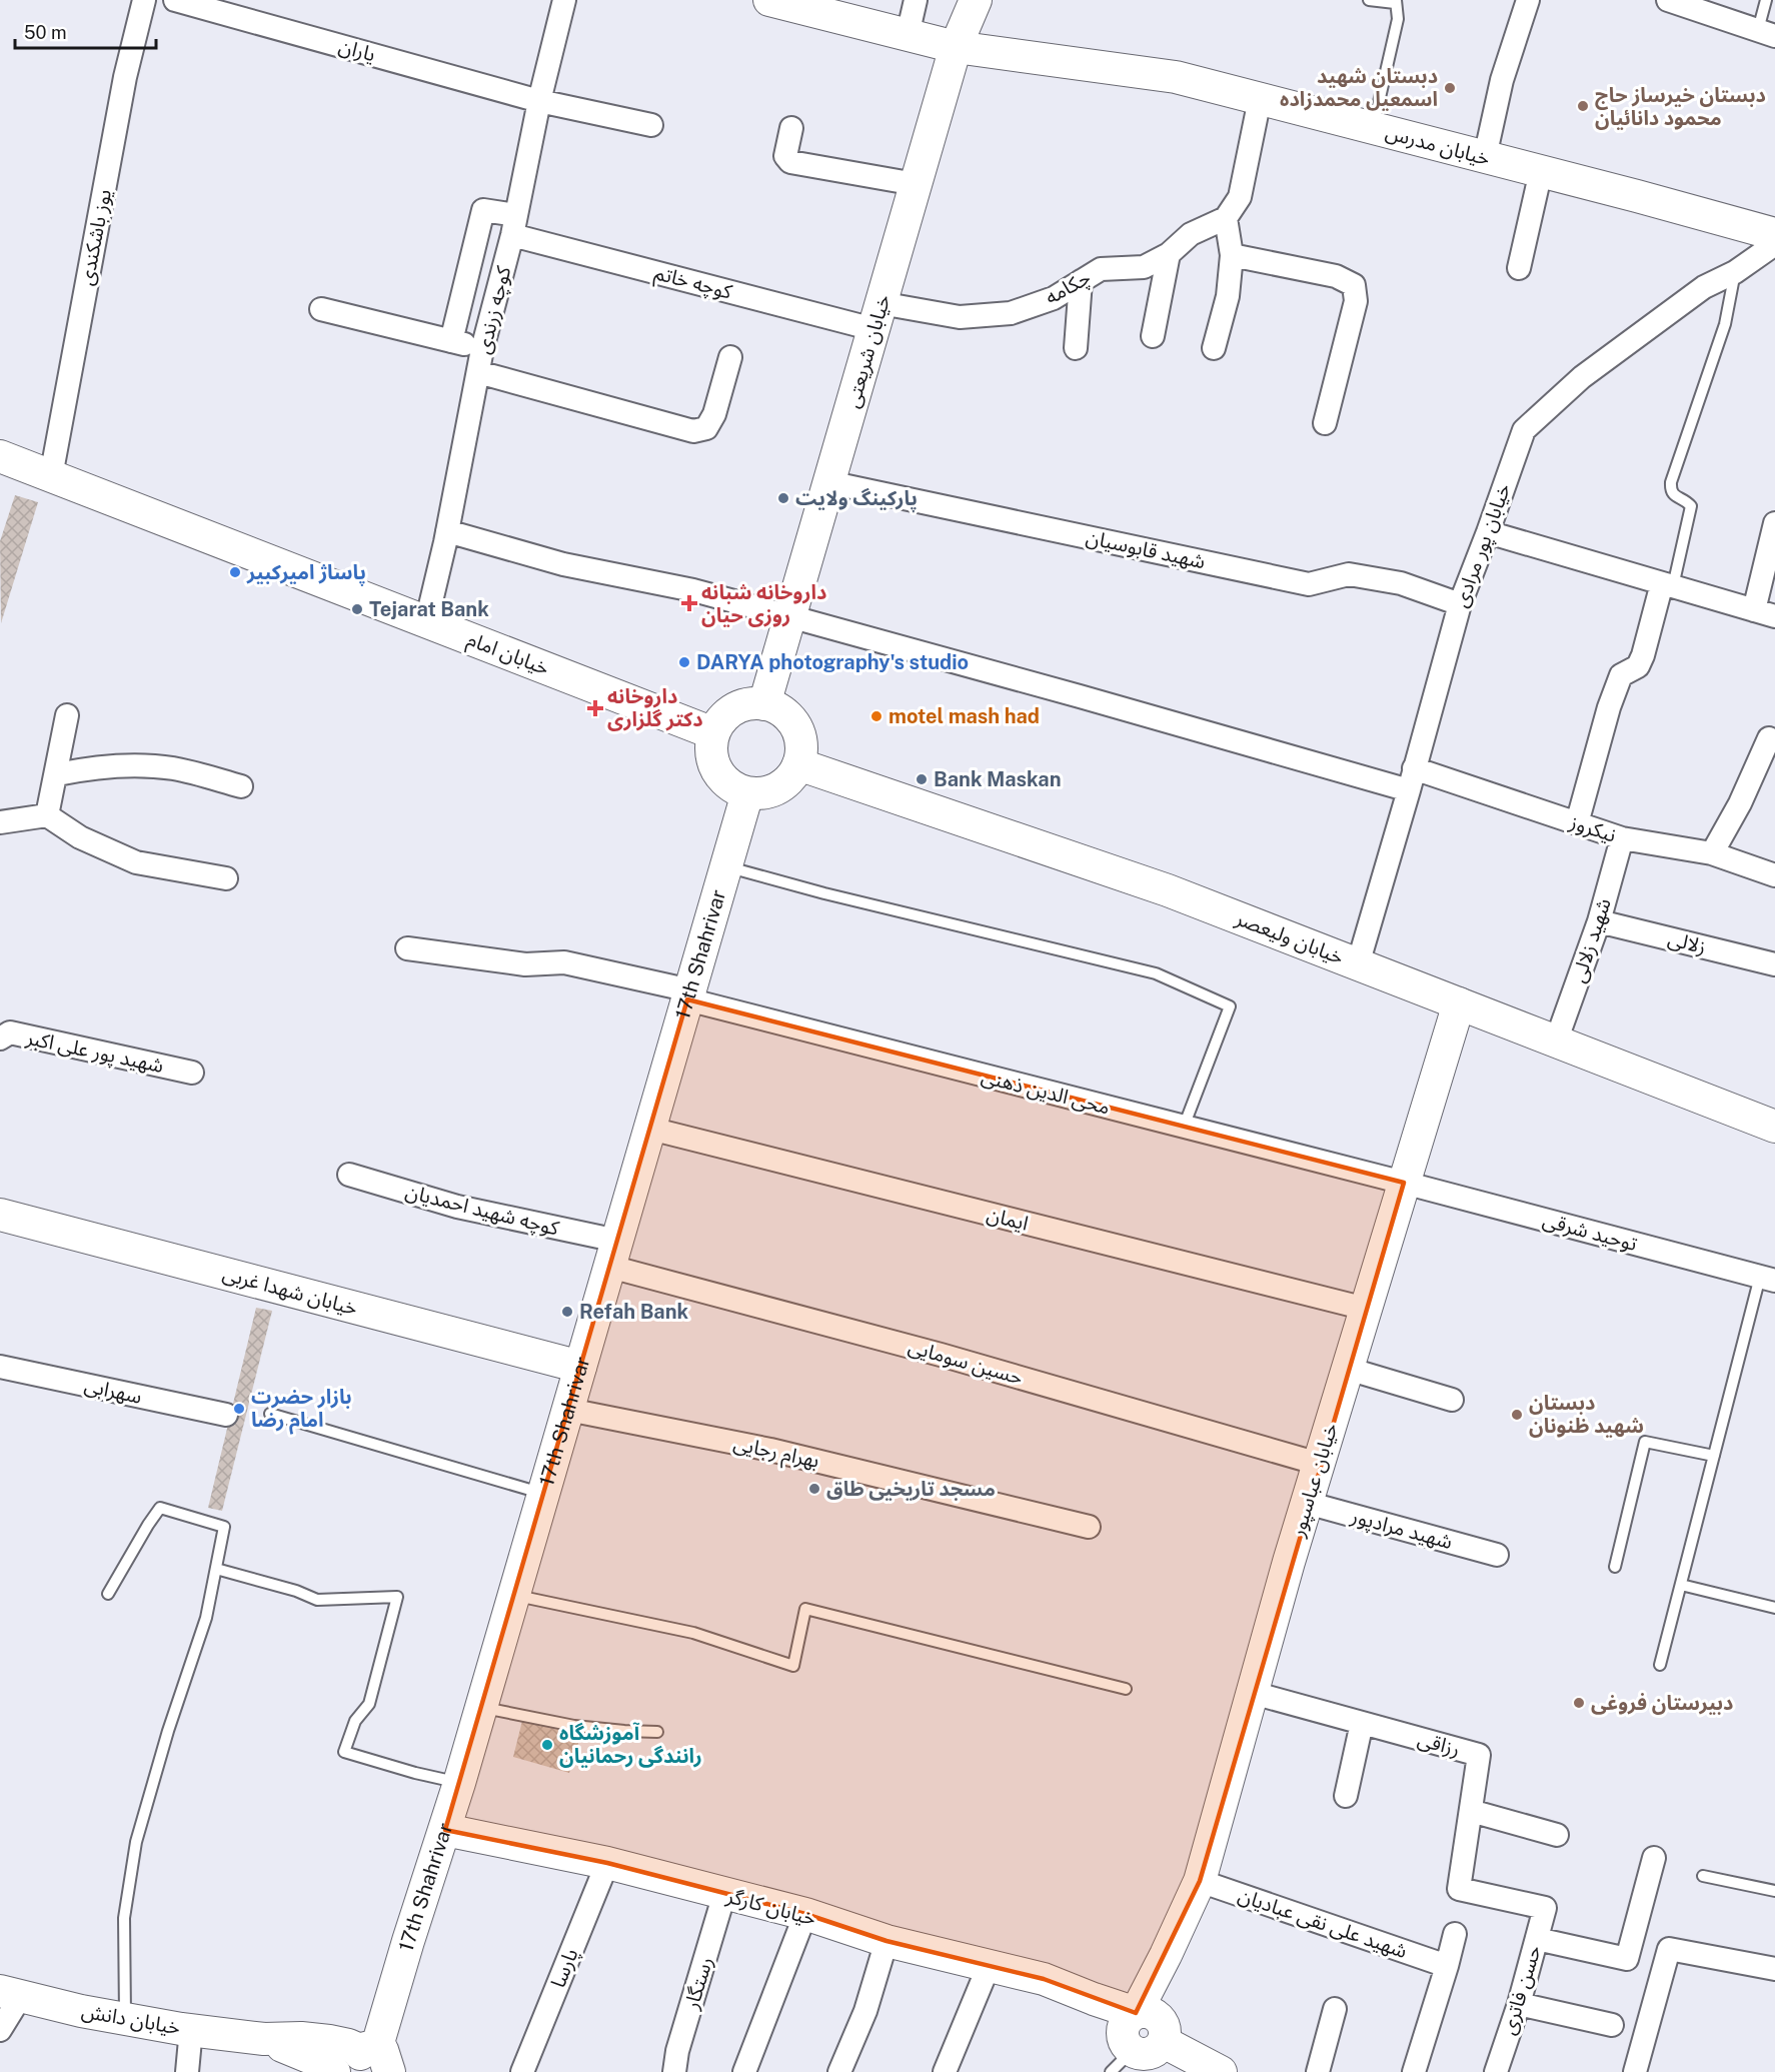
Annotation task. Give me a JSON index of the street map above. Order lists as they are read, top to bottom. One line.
{"streets":{"main road":["خیابان مدرس","خیابان شریعتی","خیابان امام","خیابان ولیعصر","17th Shahrivar","خیابان شهدا غربی","خیابان عباسپور","خیابان کارگر","خیابان دانش"],"street":["یاران","یوز باشکندی","کوچه خاتم","چکامه","کوچه زرندی","خیابان پور مرادی","شهید قابوسیان","نیکروز","شهید زلالی","زلالی","شهید پور علی اکبر","محی الدین ذهنی","کوچه شهید احمدیان","ایمان","توحید شرقی","حسین سومایی","سهرابی","بهرام رجایی","شهید مرادپور","رزاقی","شهید علی نقی عبادیان","پارسا","رستگار","حسن فاتری"]},"crossings":[["یاران","کوچه زرندی"],["خیابان مدرس","خیابان شریعتی"],["یوز باشکندی","خیابان امام"],["کوچه خاتم","چکامه"],["کوچه خاتم","کوچه زرندی"],["کوچه خاتم","خیابان شریعتی"],["چکامه","خیابان شریعتی"],["کوچه زرندی","خیابان امام"],["کوچه زرندی","نیکروز"],["خیابان شریعتی","شهید قابوسیان"],["خیابان شریعتی","خیابان امام"],["خیابان شریعتی","نیکروز"],["خیابان شریعتی","خیابان ولیعصر"],["خیابان شریعتی","17th Shahrivar"],["خیابان پور مرادی","شهید قابوسیان"],["خیابان پور مرادی","نیکروز"],["خیابان پور مرادی","خیابان ولیعصر"],["خیابان امام","خیابان ولیعصر"],["خیابان امام","17th Shahrivar"],["نیکروز","شهید زلالی"],["خیابان ولیعصر","شهید زلالی"],["خیابان ولیعصر","17th Shahrivar"],["خیابان ولیعصر","خیابان عباسپور"],["شهید زلالی","زلالی"],["17th Shahrivar","محی الدین ذهنی"],["17th Shahrivar","کوچه شهید احمدیان"],["17th Shahrivar","ایمان"],["17th Shahrivar","خیابان شهدا غربی"],["17th Shahrivar","حسین سومایی"],["17th Shahrivar","بهرام رجایی"],["17th Shahrivar","خیابان کارگر"],["محی الدین ذهنی","توحید شرقی"],["محی الدین ذهنی","خیابان عباسپور"],["کوچه شهید احمدیان","حسین سومایی"],["ایمان","خیابان عباسپور"],["توحید شرقی","خیابان عباسپور"],["حسین سومایی","خیابان عباسپور"],["خیابان عباسپور","شهید مرادپور"],["خیابان عباسپور","رزاقی"],["خیابان عباسپور","خیابان کارگر"],["خیابان عباسپور","شهید علی نقی عبادیان"],["رزاقی","حسن فاتری"],["خیابان کارگر","پارسا"],["خیابان کارگر","رستگار"]],"places":{"other":["دبستان شهید اسمعیل محمدزاده","دبستان خیرساز حاج محمود دانائیان","پارکینگ ولایت","پاساژ امیرکبیر","Tejarat Bank","DARYA photography's studio","motel mash had","Bank Maskan","Refah Bank","بازار حضرت امام رضا","دبستان شهید ظنونان","مسجد تاریخیی طاق","دبیرستان فروغی","آموزشگاه رانندگی رحمانیان"],"health":["داروخانه شبانه روزی حیان","داروخانه دکتر گلزاری"]},"scale_bar":"50 m"}
